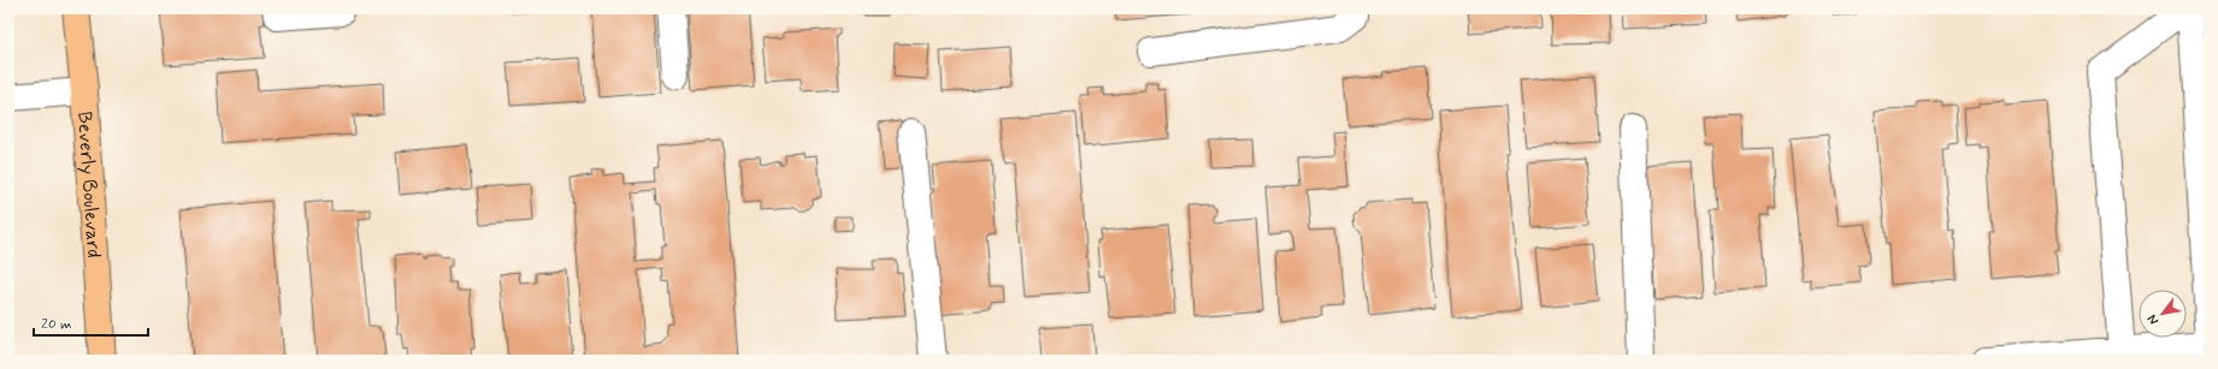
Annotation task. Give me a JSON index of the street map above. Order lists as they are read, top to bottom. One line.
{"streets":{"main road":["Beverly Boulevard"]},"scale_bar":"20 m","north":"bottom left"}
